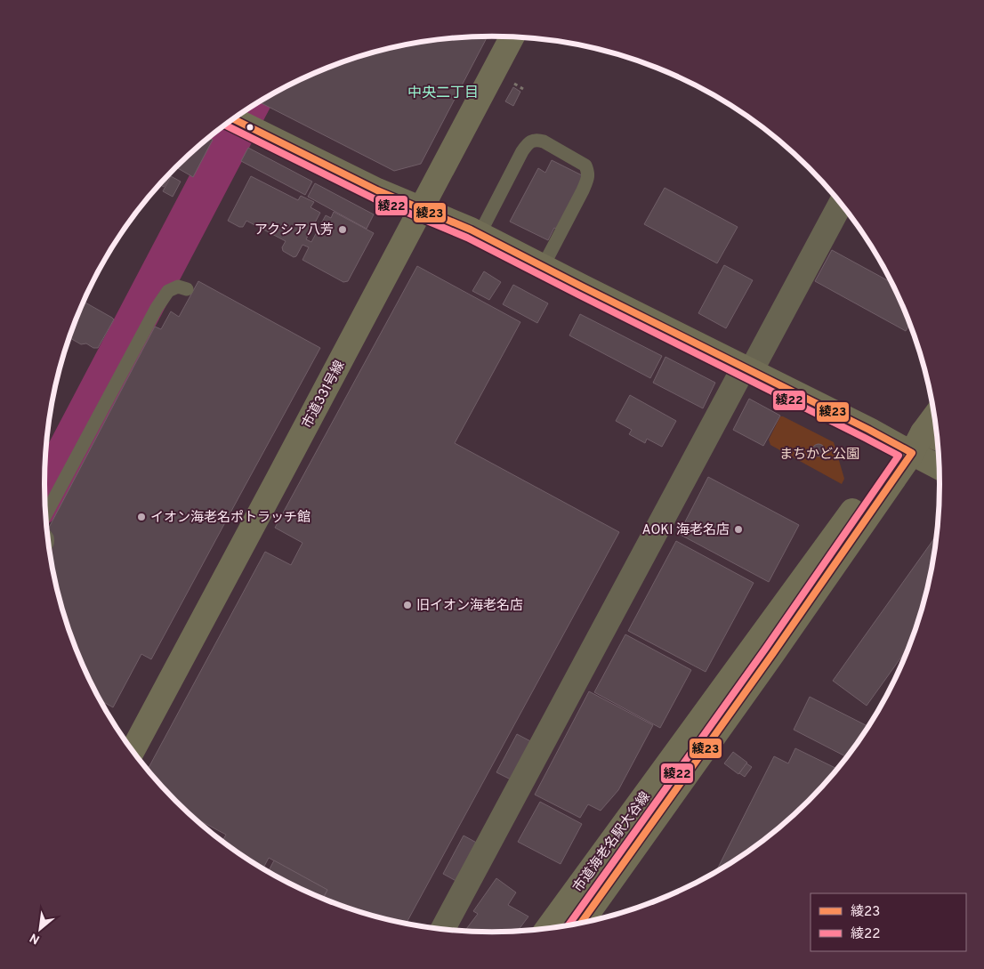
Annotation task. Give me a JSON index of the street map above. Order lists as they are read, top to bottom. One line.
{"streets":{"street":["市道331号線","市道海老名駅大谷線"]},"districts":["中央二丁目"],"parks":["まちかど公園"],"places":["アクシア八芳","イオン海老名ポトラッチ館","AOKI 海老名店","旧イオン海老名店"],"lines":["transit line 綾23","transit line 綾22"],"legend":["綾23","綾22"],"north":"bottom left"}
